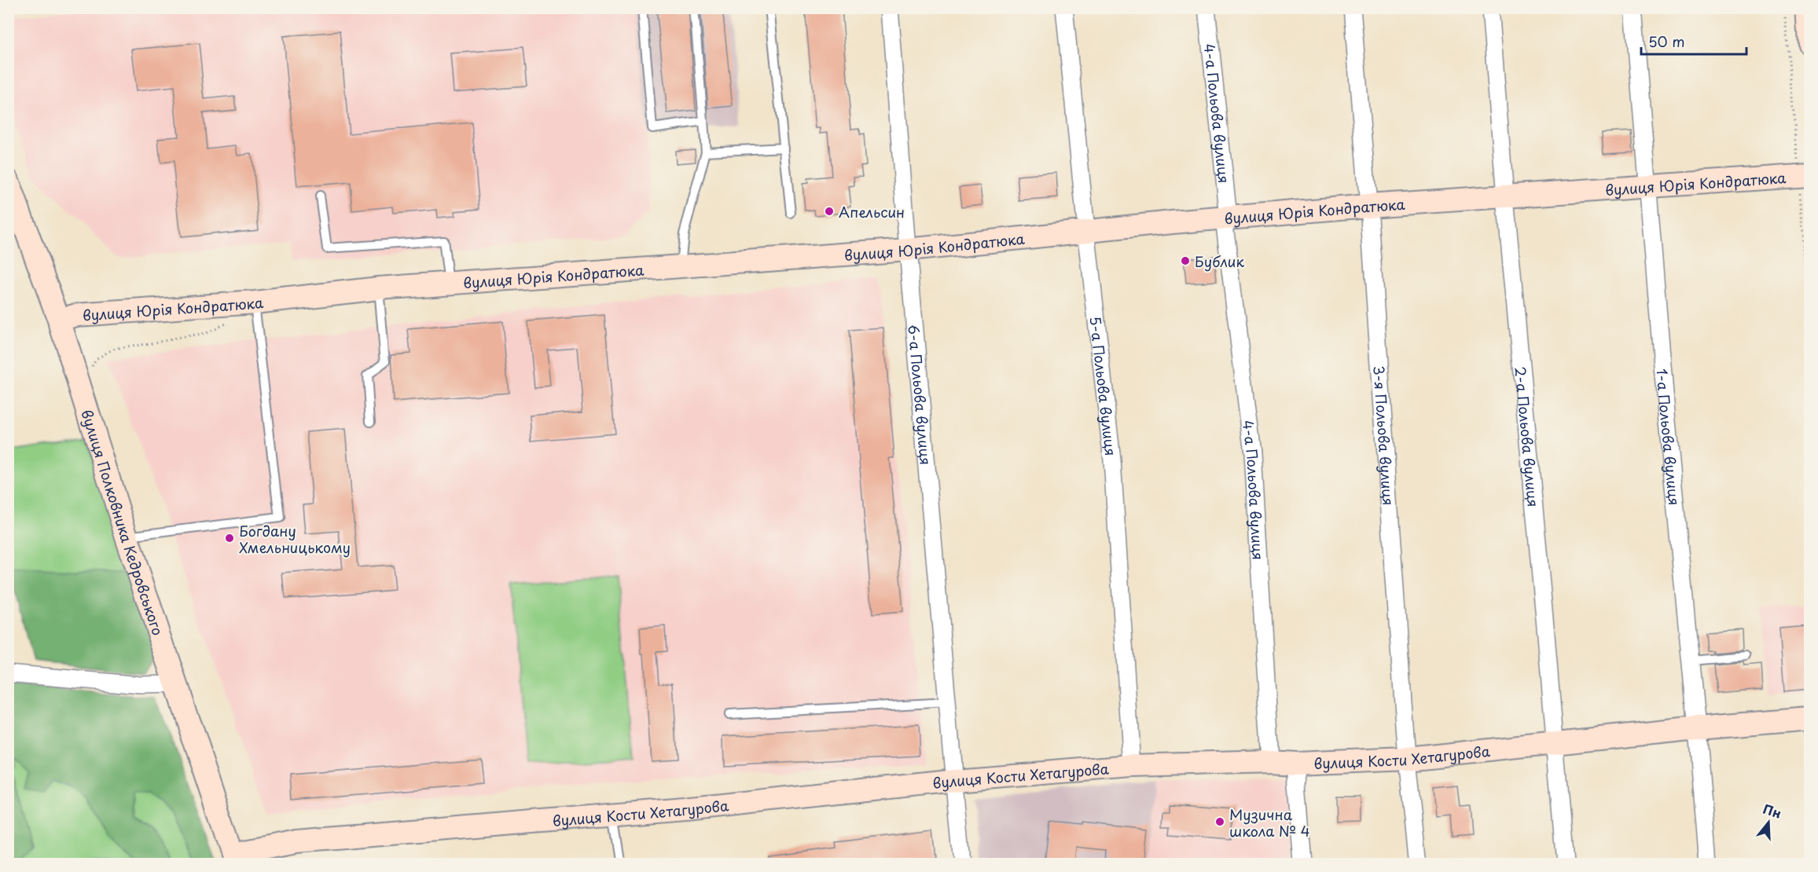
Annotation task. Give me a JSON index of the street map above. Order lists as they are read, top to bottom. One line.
{"streets":{"street":["4-а Польова вулиця","вулиця Юрія Кондратюка","5-а Польова вулиця","6-а Польова вулиця","3-я Польова вулиця","2-а Польова вулиця","1-а Польова вулиця","вулиця Полковника Кедровського","вулиця Кости Хетагурова"]},"crossings":[["4-а Польова вулиця","вулиця Юрія Кондратюка"],["4-а Польова вулиця","вулиця Кости Хетагурова"],["вулиця Юрія Кондратюка","5-а Польова вулиця"],["вулиця Юрія Кондратюка","6-а Польова вулиця"],["вулиця Юрія Кондратюка","3-я Польова вулиця"],["вулиця Юрія Кондратюка","2-а Польова вулиця"],["вулиця Юрія Кондратюка","1-а Польова вулиця"],["вулиця Юрія Кондратюка","вулиця Полковника Кедровського"],["5-а Польова вулиця","вулиця Кости Хетагурова"],["6-а Польова вулиця","вулиця Кости Хетагурова"],["3-я Польова вулиця","вулиця Кости Хетагурова"],["2-а Польова вулиця","вулиця Кости Хетагурова"],["1-а Польова вулиця","вулиця Кости Хетагурова"],["вулиця Полковника Кедровського","вулиця Кости Хетагурова"]],"places":["Апельсин","Бублик","Богдану Хмельницькому","Музична школа № 4"],"scale_bar":"50 m","north":"top"}
